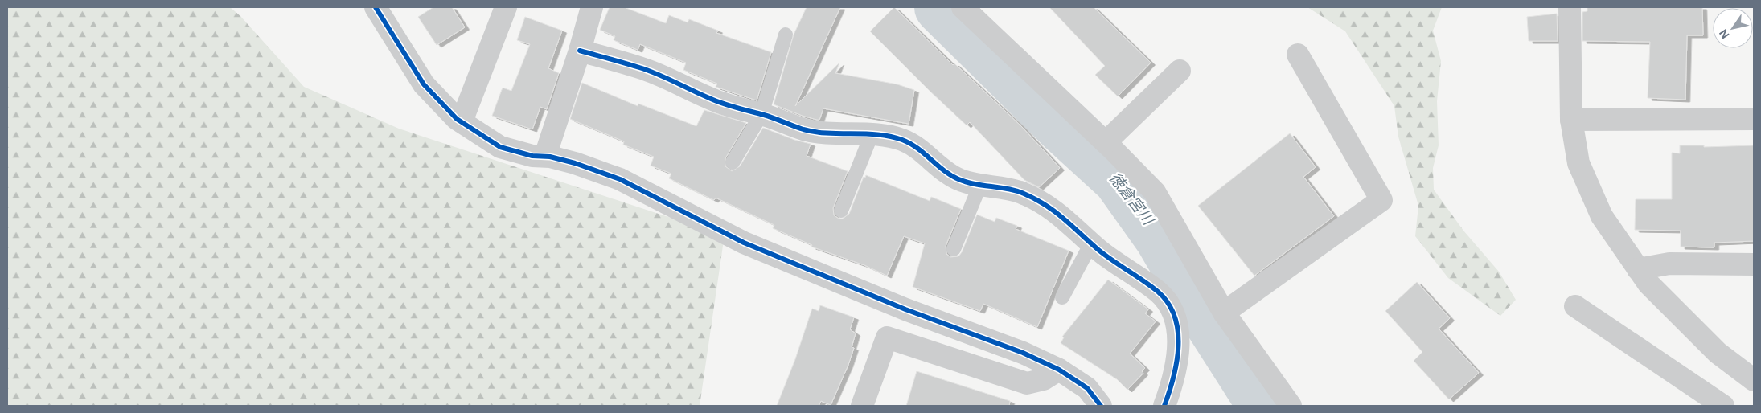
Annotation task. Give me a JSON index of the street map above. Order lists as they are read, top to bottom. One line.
{"water":["徳倉宮川"],"north":"bottom left"}
